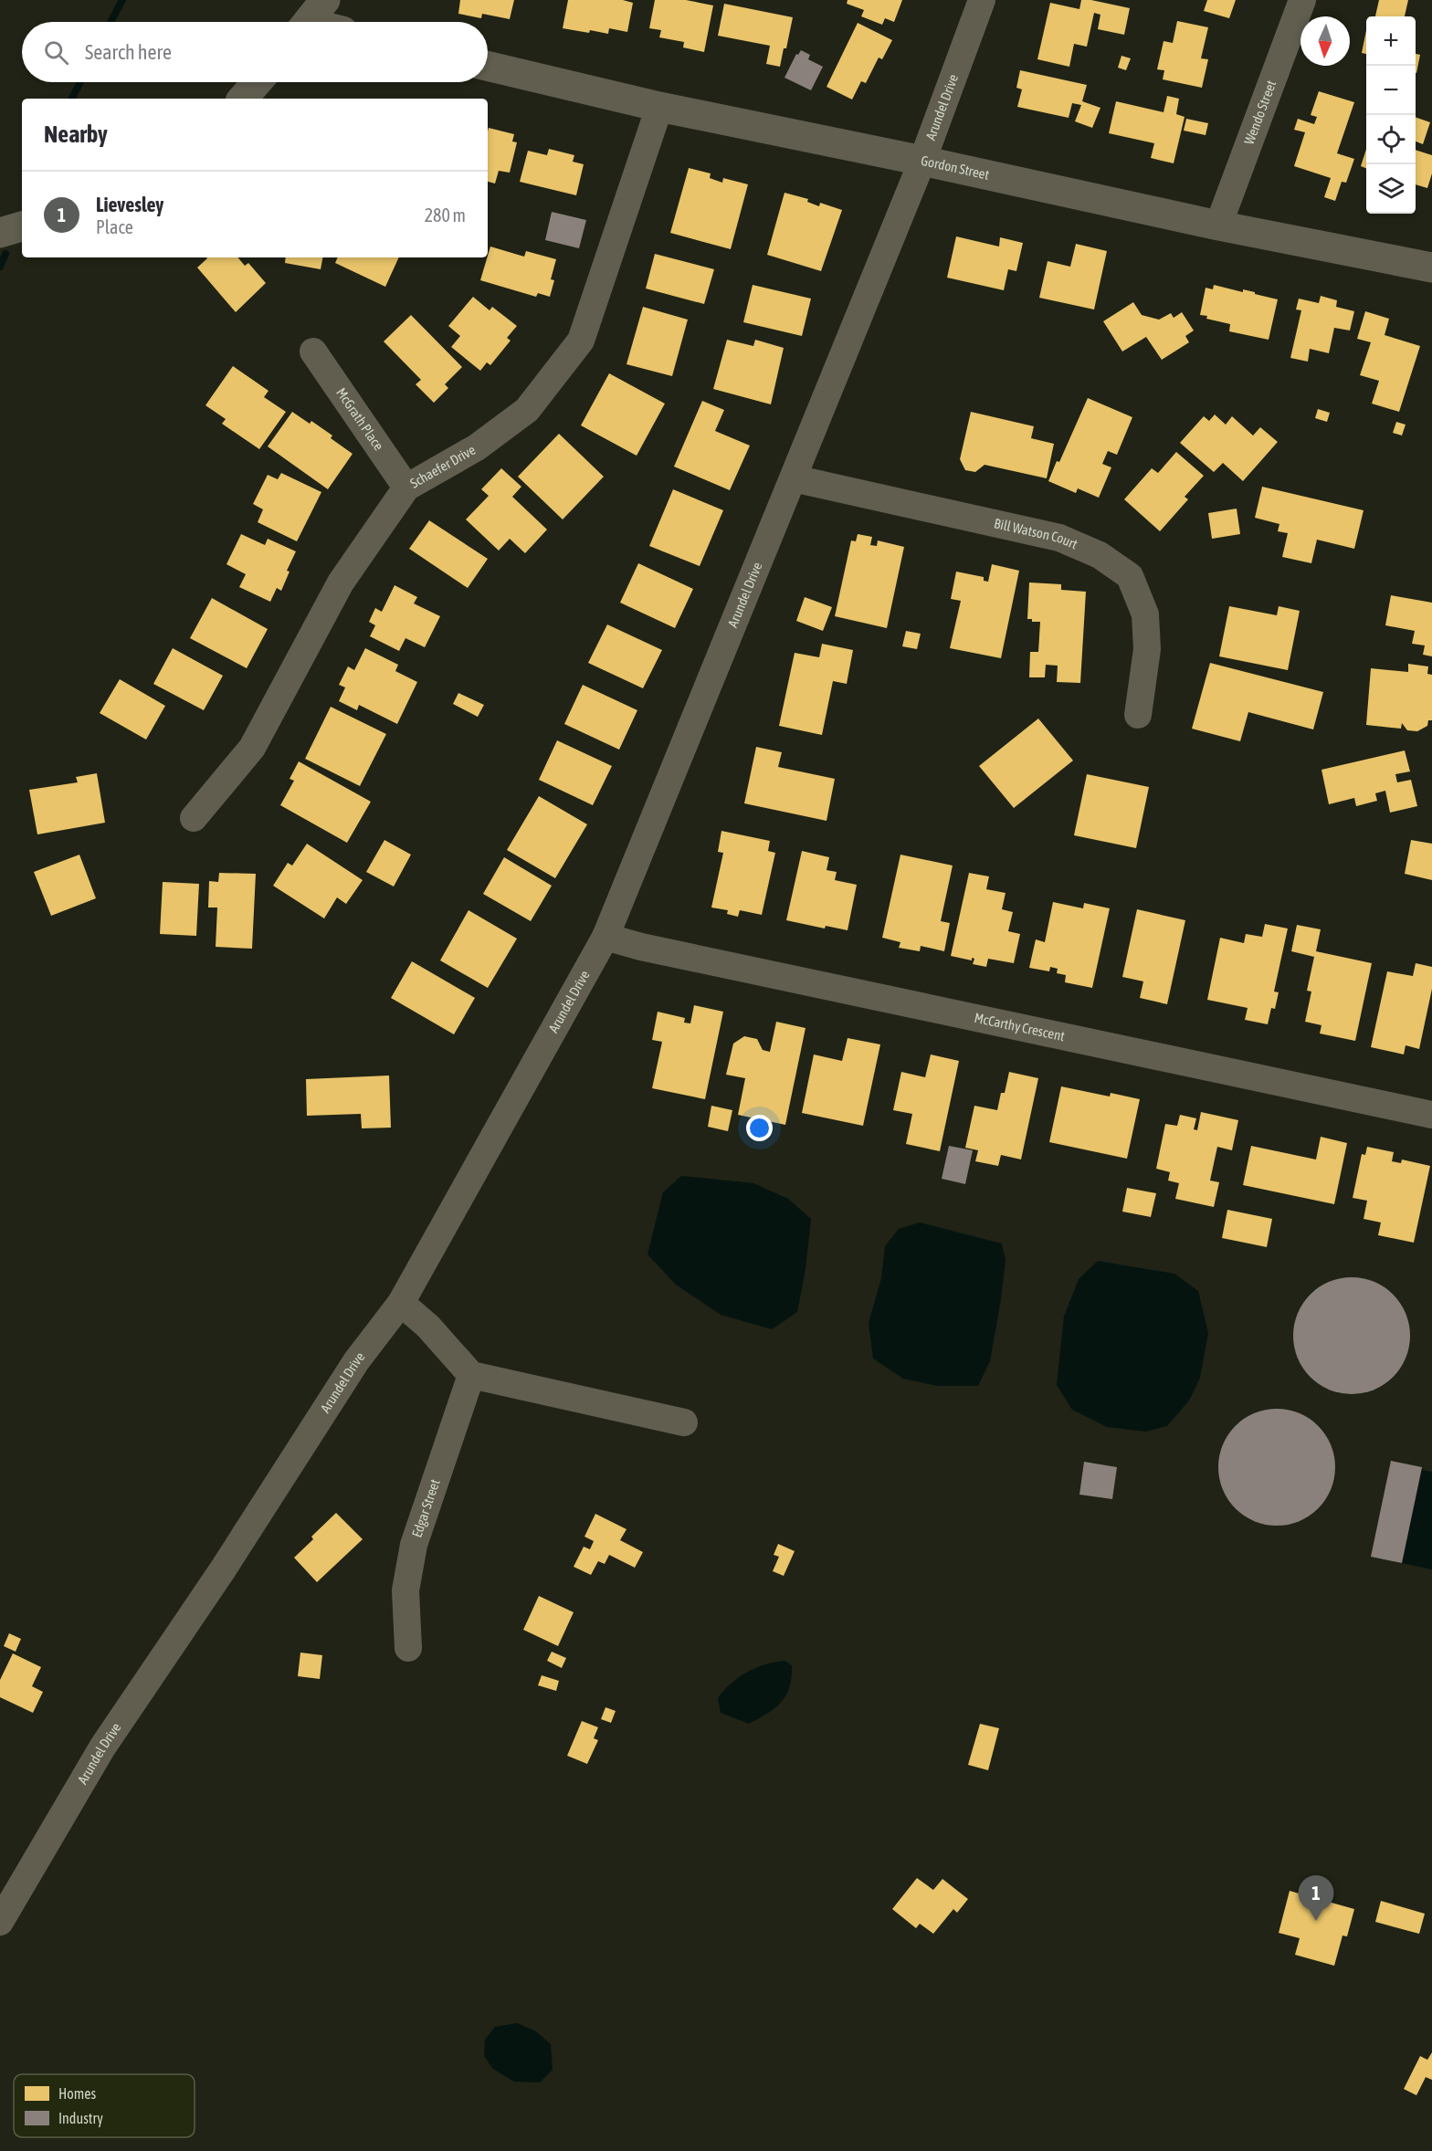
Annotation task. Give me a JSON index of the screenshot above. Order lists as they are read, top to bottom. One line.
{"streets":{"street":["Arundel Drive","Wendo Street","Gordon Street","McGrath Place","Schaefer Drive","Bill Watson Court","McCarthy Crescent","Edgar Street"]},"crossings":[["Arundel Drive","Gordon Street"],["Arundel Drive","Bill Watson Court"],["Arundel Drive","McCarthy Crescent"],["Wendo Street","Gordon Street"],["Gordon Street","Schaefer Drive"],["McGrath Place","Schaefer Drive"]],"legend":["Homes","Industry"],"north":"bottom","page":{"map_buttons":["+","−"],"search":"Search here","heading":"Nearby","list":[{"mark":"1","name":"Lievesley","note":"Place","value":"280 m"}],"pins":"1"}}
